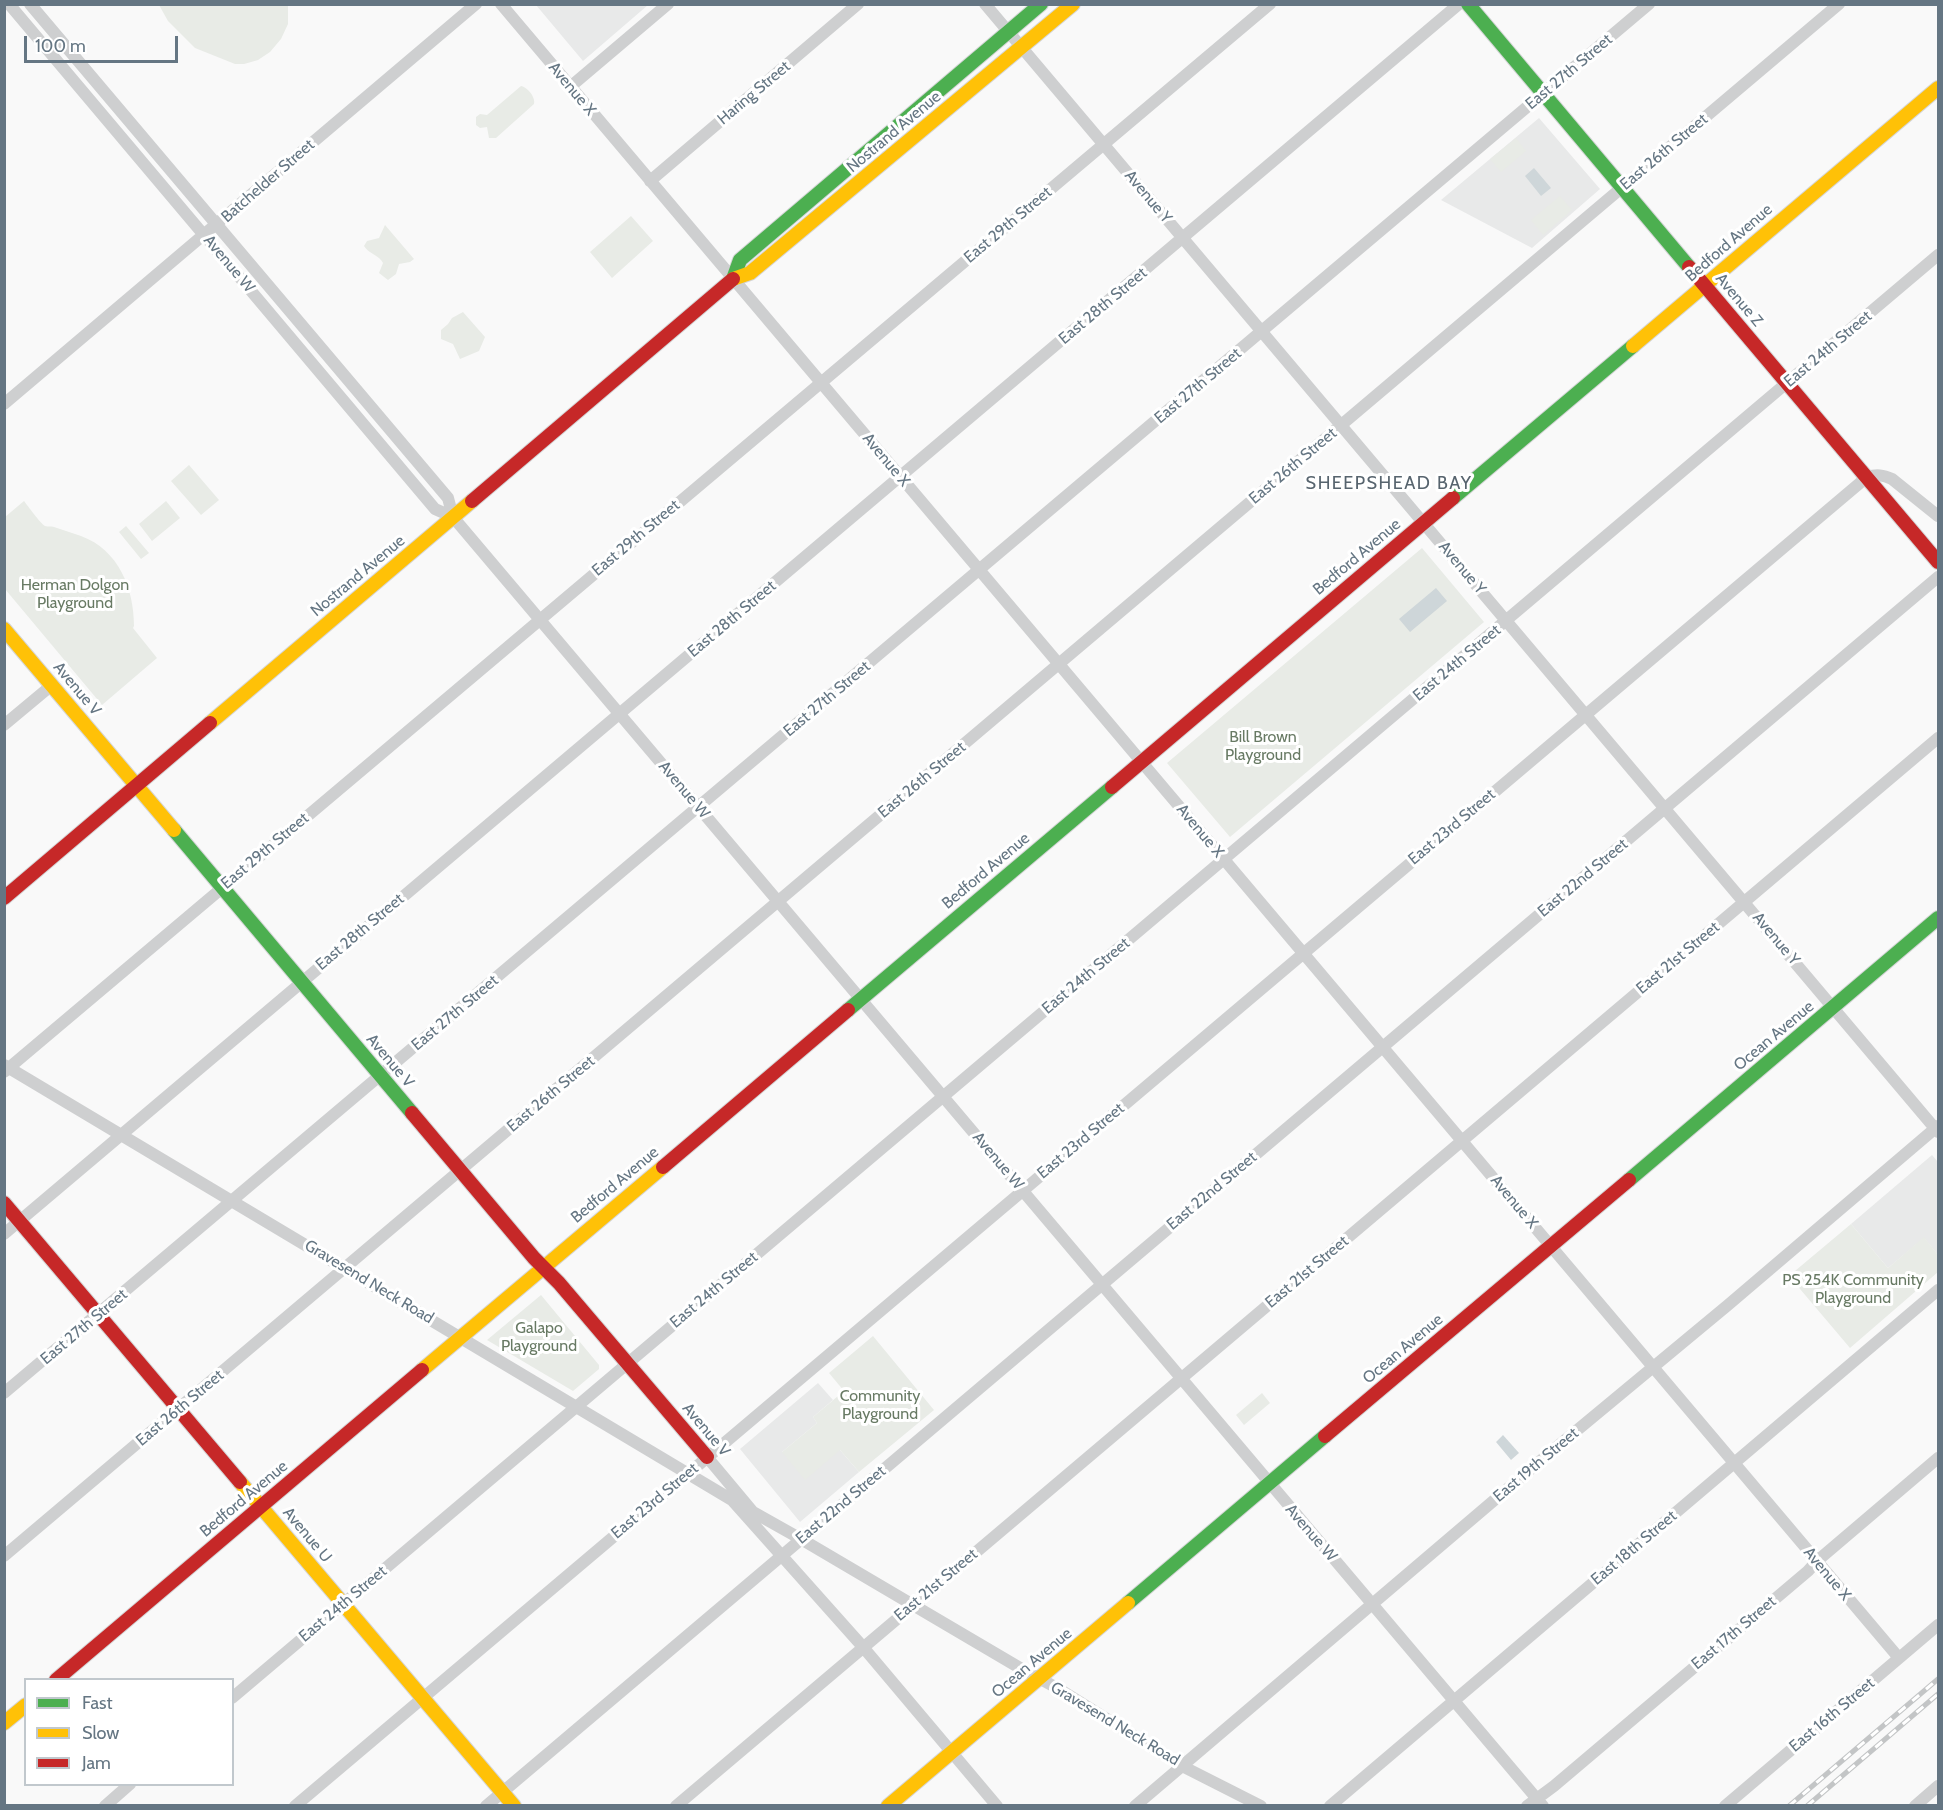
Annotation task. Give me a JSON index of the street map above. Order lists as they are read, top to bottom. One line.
{"streets":{"main road":["Nostrand Avenue","Bedford Avenue","Avenue Z","Avenue V","Ocean Avenue","Avenue U"],"street":["East 27th Street","Avenue X","Haring Street","East 26th Street","Batchelder Street","Avenue Y","East 29th Street","Avenue W","East 28th Street","East 24th Street","East 23rd Street","East 22nd Street","East 21st Street","Gravesend Neck Road","East 19th Street","East 18th Street","East 17th Street","East 16th Street"]},"crossings":[["East 27th Street","Avenue X"],["East 27th Street","Avenue Y"],["East 27th Street","Avenue W"],["East 27th Street","Avenue Z"],["East 27th Street","Avenue V"],["East 27th Street","Gravesend Neck Road"],["East 27th Street","Avenue U"],["Avenue X","Haring Street"],["Avenue X","Nostrand Avenue"],["Avenue X","East 26th Street"],["Avenue X","East 29th Street"],["Avenue X","Bedford Avenue"],["Avenue X","East 28th Street"],["Avenue X","East 24th Street"],["Avenue X","East 23rd Street"],["Avenue X","East 22nd Street"],["Avenue X","East 21st Street"],["Avenue X","Ocean Avenue"],["Avenue X","East 19th Street"],["Avenue X","East 18th Street"],["Avenue X","East 17th Street"],["Avenue X","East 16th Street"],["Nostrand Avenue","Avenue Y"],["Nostrand Avenue","Avenue W"],["Nostrand Avenue","Avenue V"],["East 26th Street","Avenue Y"],["East 26th Street","Avenue W"],["East 26th Street","Avenue Z"],["East 26th Street","Avenue V"],["East 26th Street","Gravesend Neck Road"],["East 26th Street","Avenue U"],["Batchelder Street","Avenue W"],["Avenue Y","East 29th Street"],["Avenue Y","Bedford Avenue"],["Avenue Y","East 28th Street"],["Avenue Y","East 24th Street"],["Avenue Y","East 23rd Street"],["Avenue Y","East 22nd Street"],["Avenue Y","East 21st Street"],["Avenue Y","Ocean Avenue"],["Avenue Y","East 19th Street"],["East 29th Street","Avenue W"],["East 29th Street","Avenue V"],["East 29th Street","Gravesend Neck Road"],["Bedford Avenue","Avenue W"],["Bedford Avenue","Avenue Z"],["Bedford Avenue","Avenue V"],["Bedford Avenue","Gravesend Neck Road"],["Bedford Avenue","Avenue U"],["Avenue W","East 28th Street"],["Avenue W","East 24th Street"],["Avenue W","East 23rd Street"],["Avenue W","East 22nd Street"],["Avenue W","East 21st Street"],["Avenue W","Ocean Avenue"],["Avenue W","East 19th Street"],["Avenue W","East 18th Street"],["Avenue W","East 17th Street"],["Avenue Z","East 24th Street"],["Avenue Z","East 23rd Street"],["East 28th Street","Avenue V"],["East 28th Street","Gravesend Neck Road"],["East 28th Street","Avenue U"],["East 24th Street","Avenue V"],["East 24th Street","Gravesend Neck Road"],["East 24th Street","Avenue U"],["Avenue V","East 23rd Street"],["Avenue V","Gravesend Neck Road"],["East 23rd Street","Gravesend Neck Road"],["East 23rd Street","Avenue U"],["East 22nd Street","Gravesend Neck Road"],["East 22nd Street","Avenue U"],["East 21st Street","Gravesend Neck Road"],["Ocean Avenue","Gravesend Neck Road"],["Gravesend Neck Road","East 19th Street"]],"districts":["SHEEPSHEAD BAY"],"parks":["Herman Dolgon Playground","Bill Brown Playground","PS 254K Community Playground","Galapo Playground","Community Playground"],"legend":["Fast","Slow","Jam"],"scale_bar":"100 m"}
